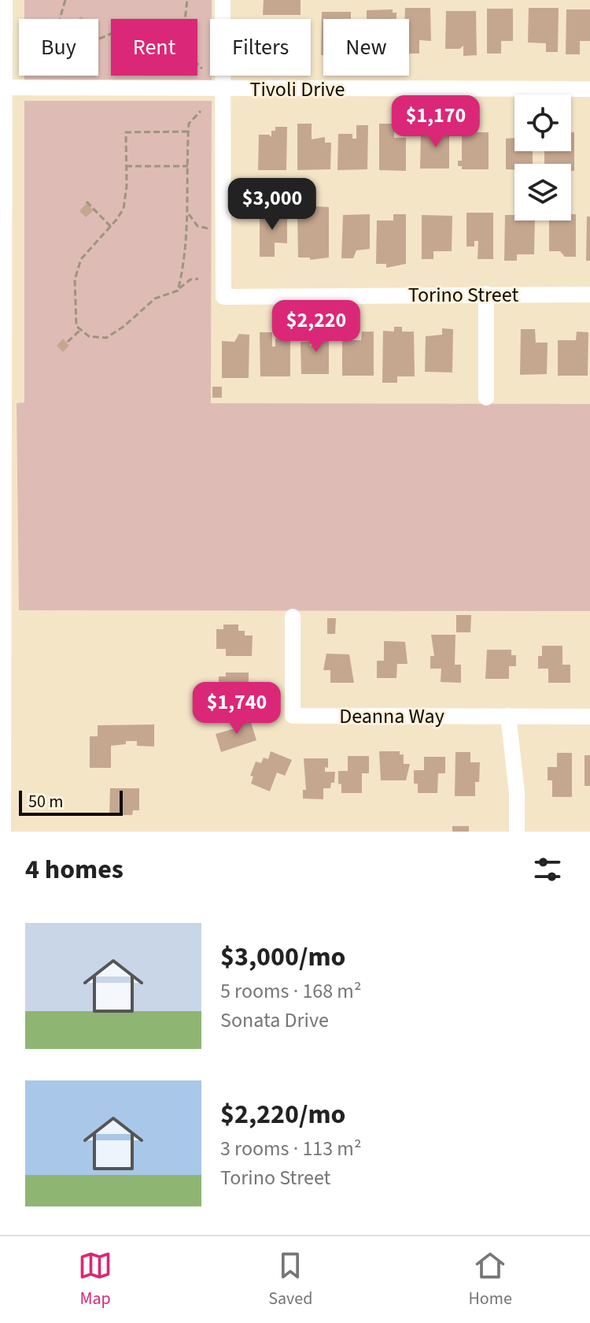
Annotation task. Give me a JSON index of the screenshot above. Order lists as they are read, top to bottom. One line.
{"streets":{"street":["Tivoli Drive","Torino Street","Deanna Way"]},"crossings":[["Tivoli Drive","Torino Street"]],"scale_bar":"50 m","page":{"chip":["Buy","Rent","Filters","New"],"price":["$1,170","$3,000","$2,220","$1,740"],"scale":"50 m","heading":"4 homes","list":[{"name":"$3,000/mo","note":"5 rooms · 168 m² · Sonata Drive"},{"name":"$2,220/mo","note":"3 rooms · 113 m² · Torino Street"}],"tabs":["Map","Saved","Home"]}}
